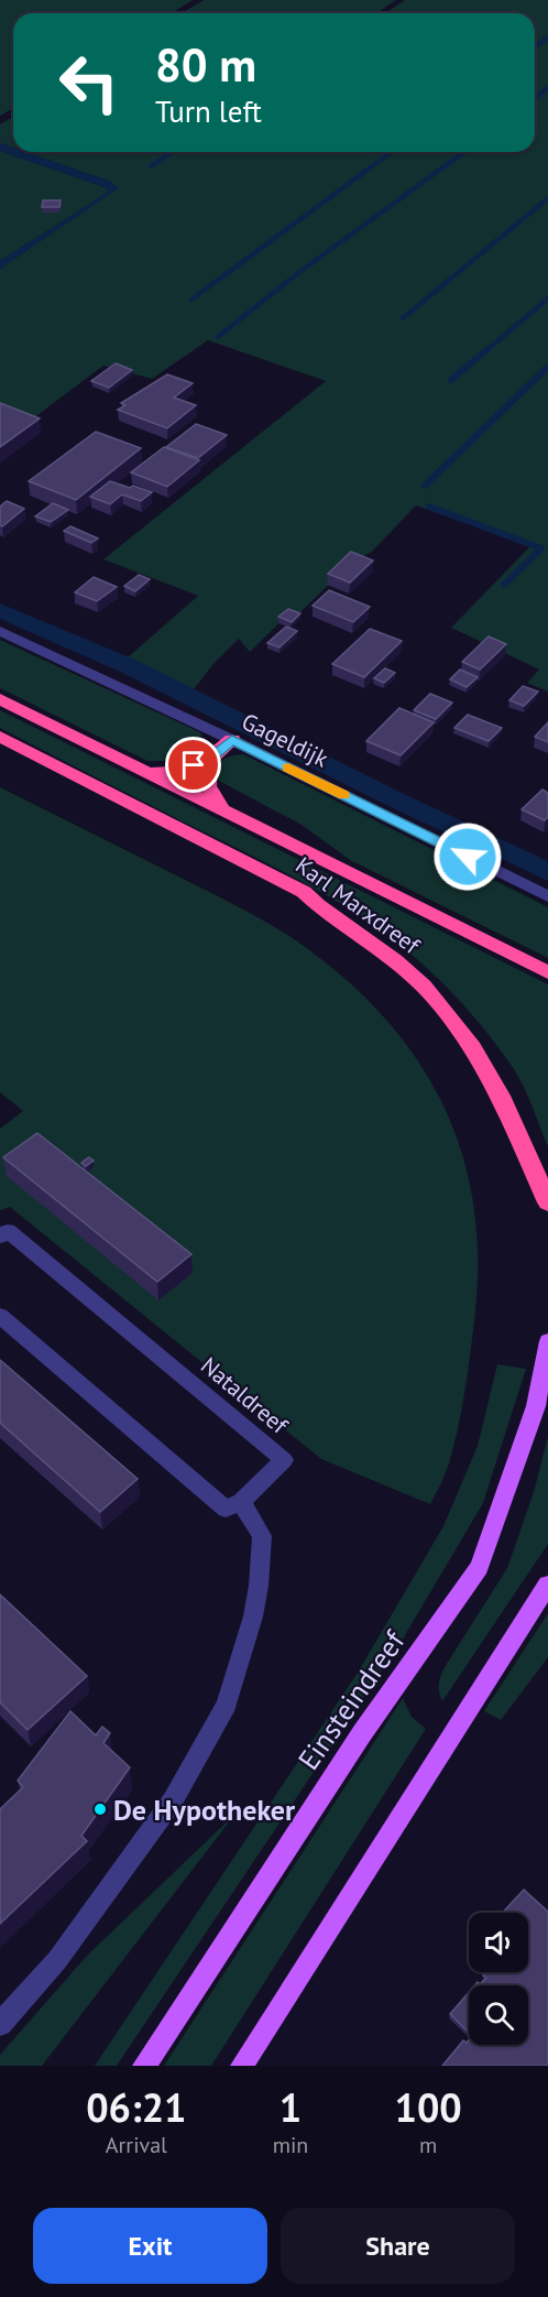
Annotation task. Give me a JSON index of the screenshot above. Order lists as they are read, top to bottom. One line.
{"streets":{"highway":["Karl Marxdreef"],"main road":["Einsteindreef"],"street":["Gageldijk","Nataldreef"]},"places":["De Hypotheker"],"page":{"turn":["80 m","Turn left"],"eta":["06:21","Arrival","1","min","100","m"],"buttons":["Exit","Share"]}}
